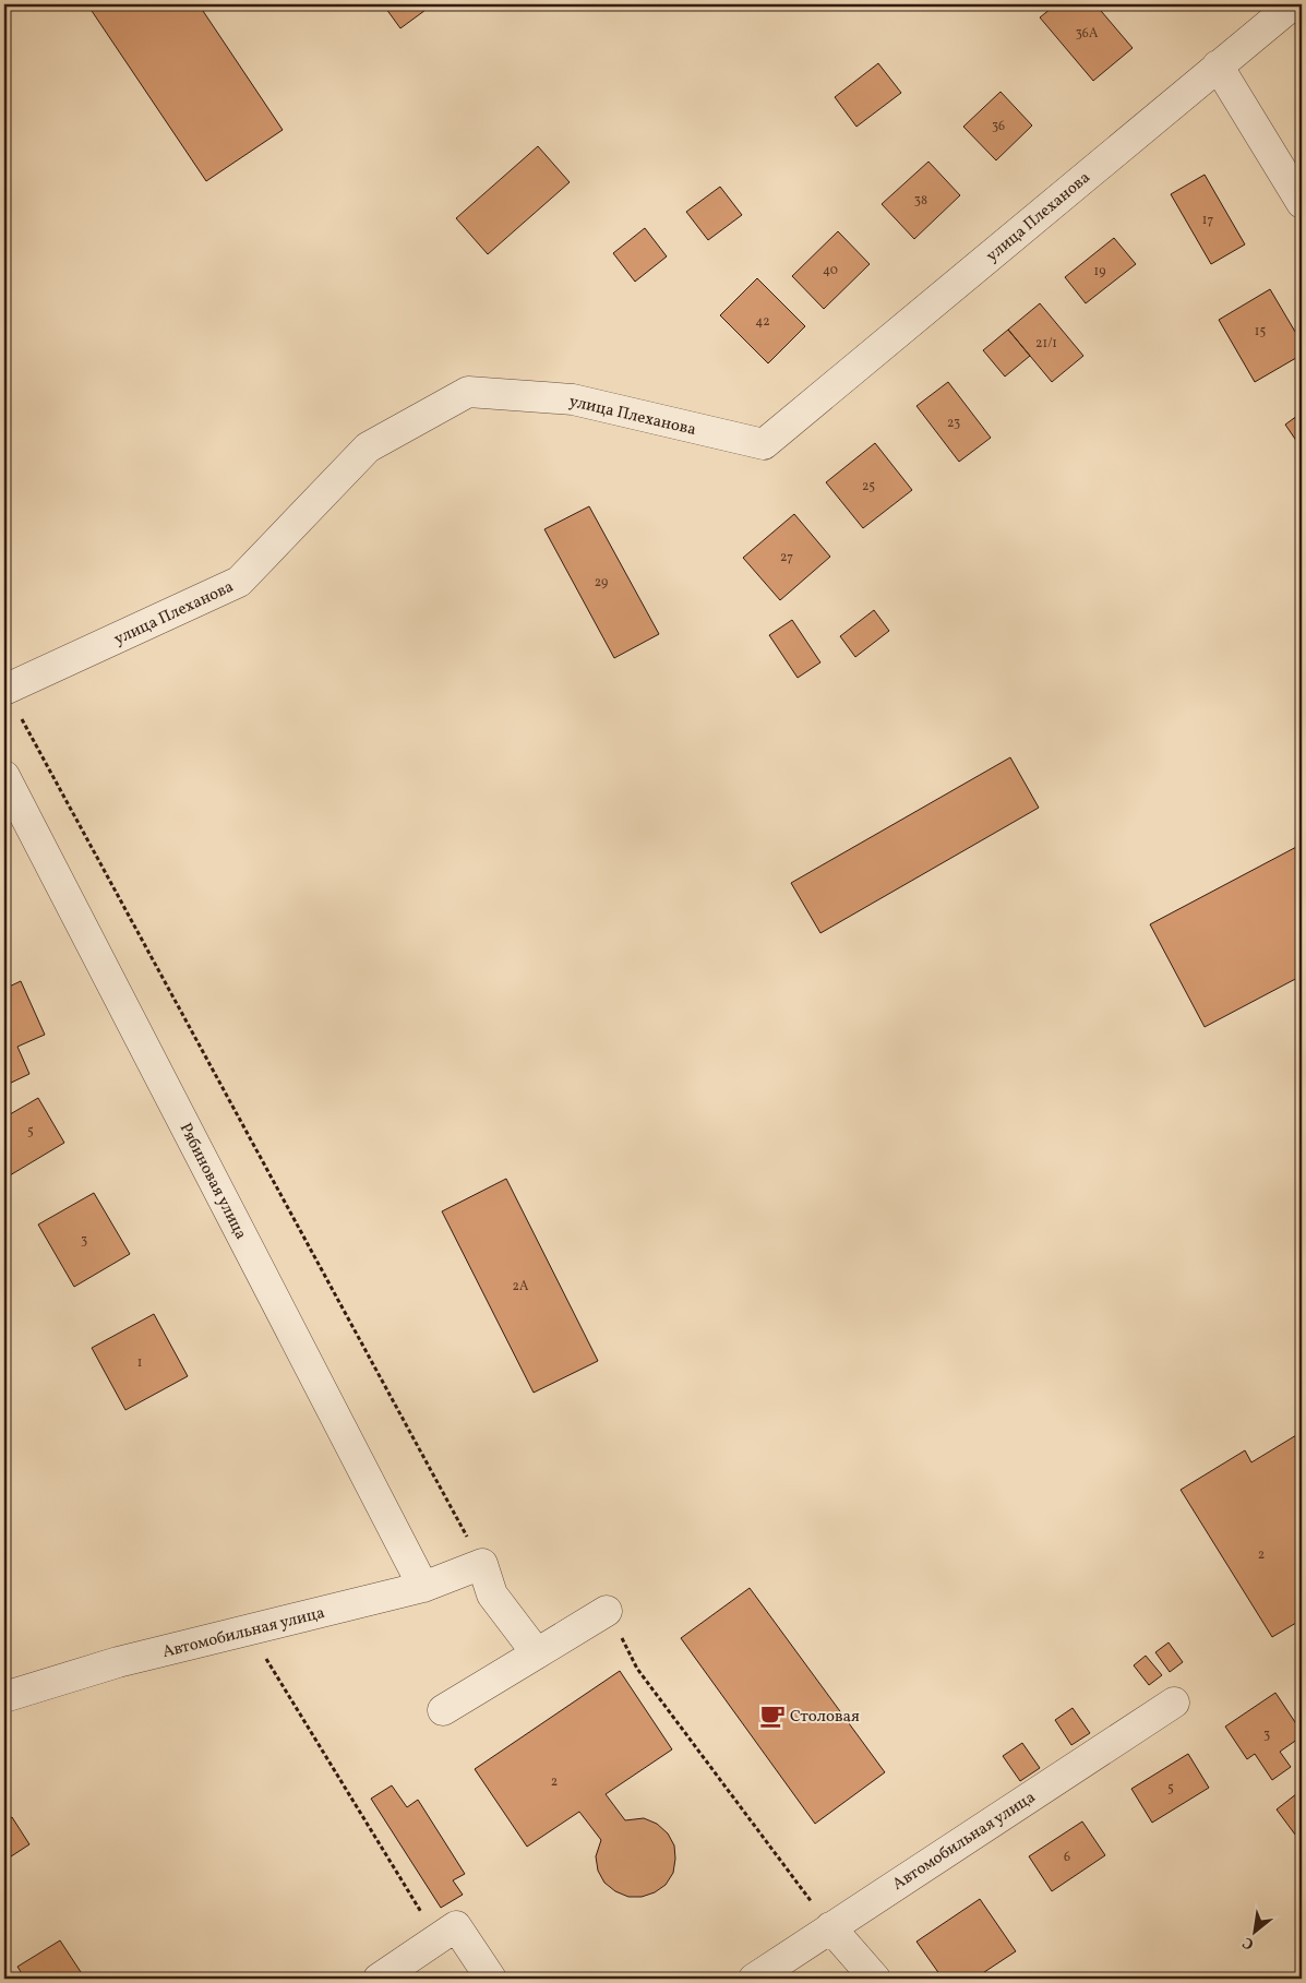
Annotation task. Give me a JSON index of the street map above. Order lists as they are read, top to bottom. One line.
{"streets":{"street":["улица Плеханова","Рябиновая улица","Автомобильная улица"]},"crossings":[["Рябиновая улица","Автомобильная улица"]],"places":{"cafe":["Столовая"]},"house_numbers":["36А","36","38","17","40","19","42","15","21/1","23","25","27","29","5","3","2А","1","2","3","2","5","6"],"north":"bottom left"}
